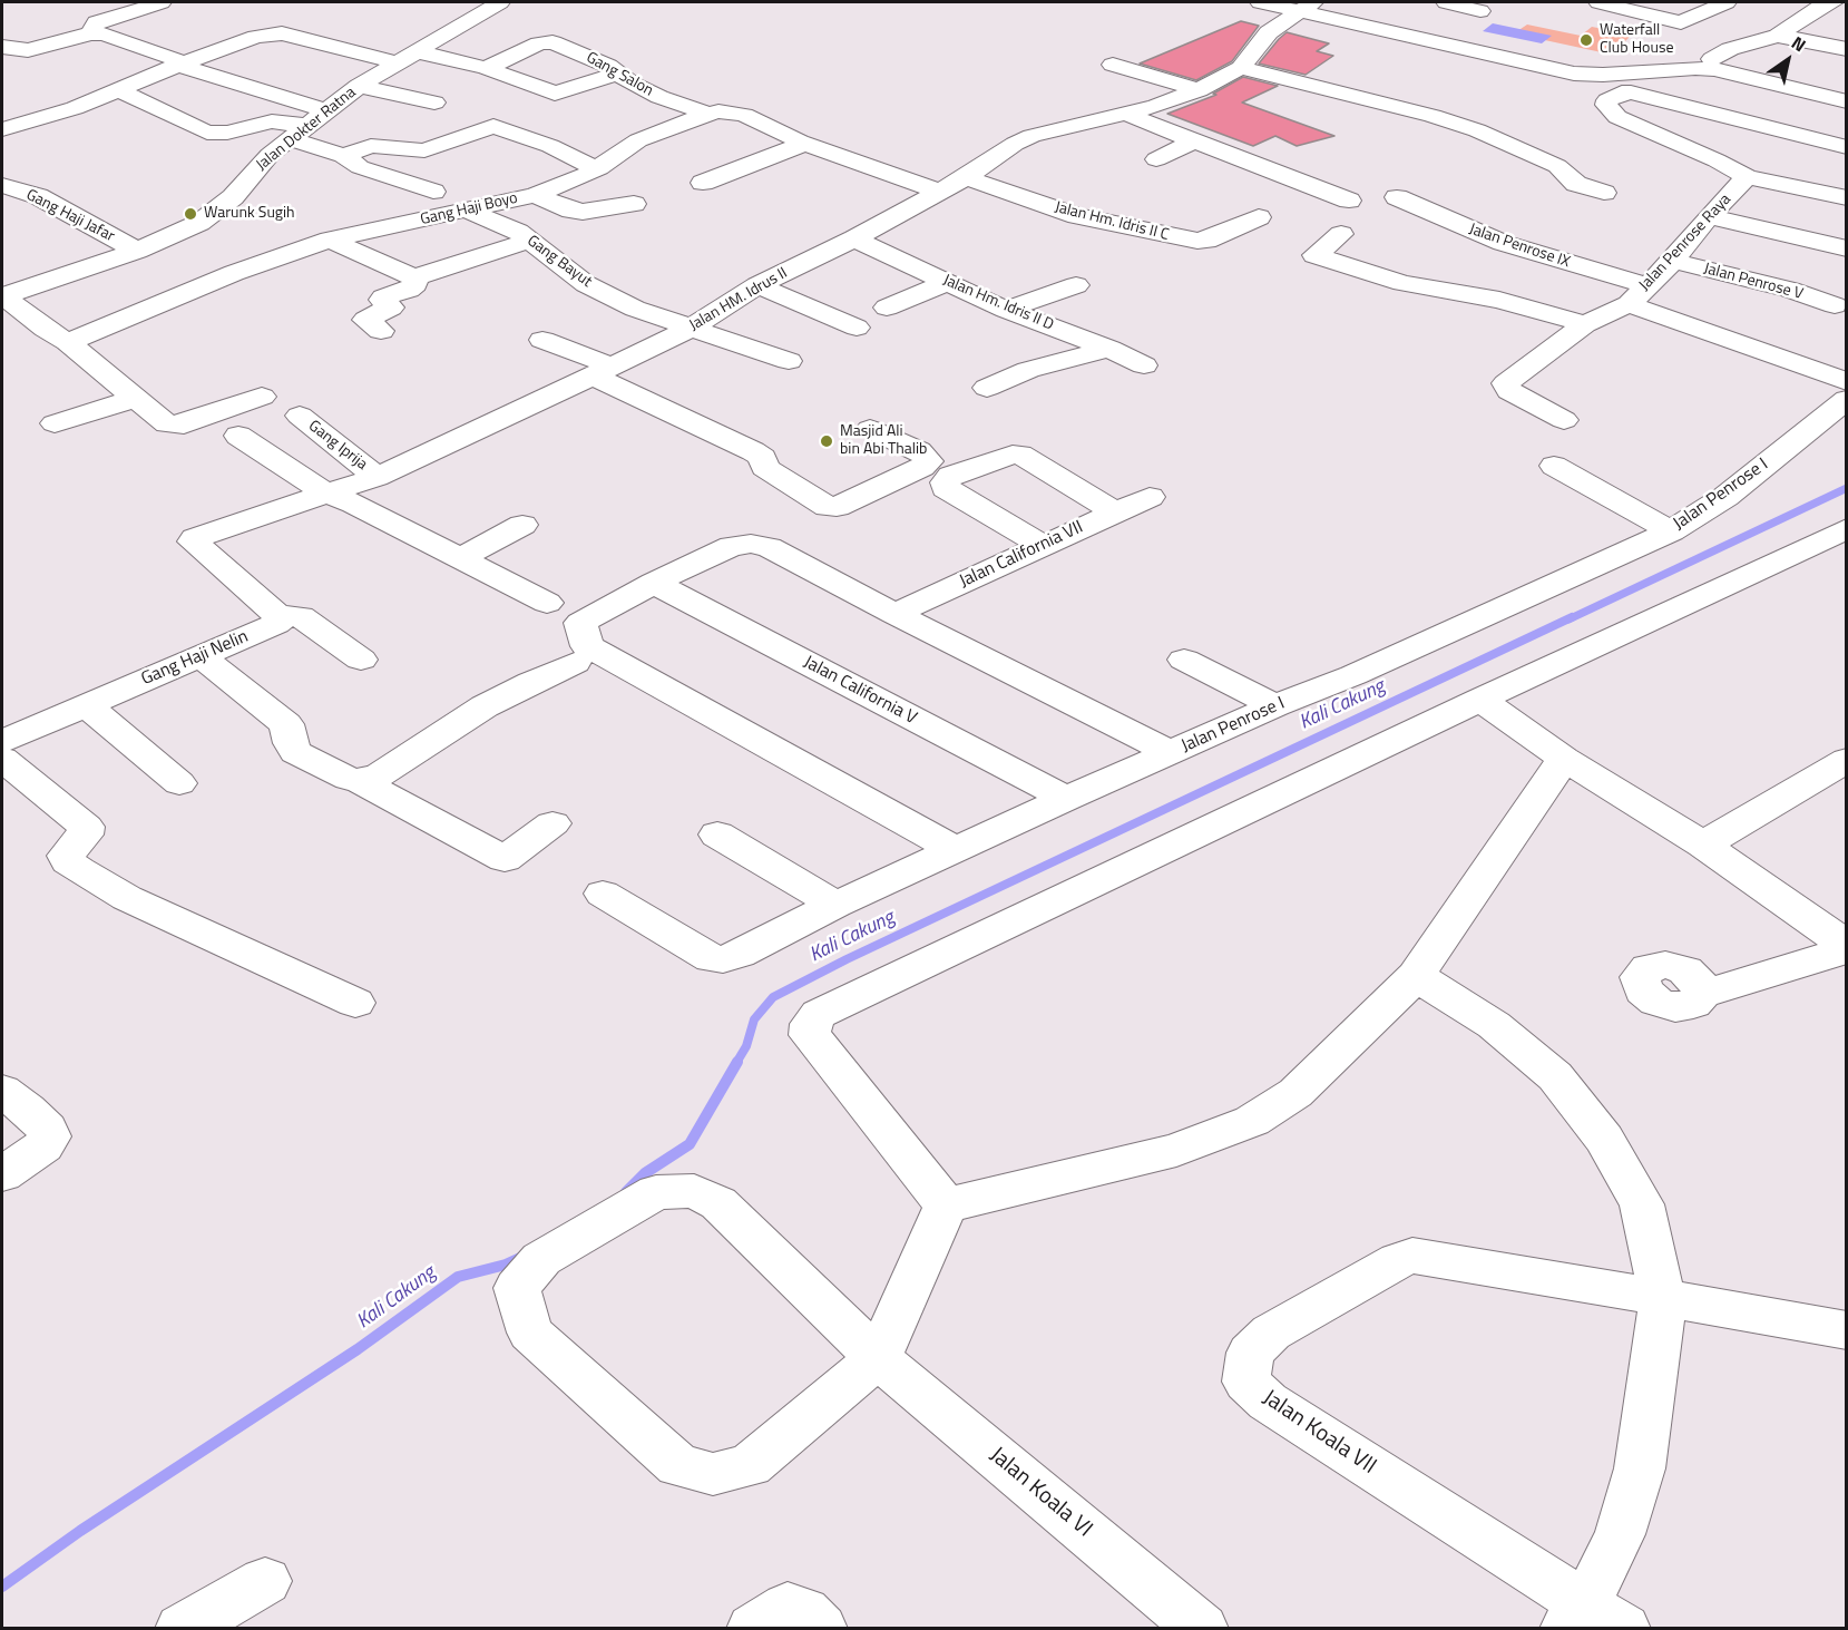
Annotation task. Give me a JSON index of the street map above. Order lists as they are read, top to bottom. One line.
{"streets":{"street":["Gang Salon","Jalan Dokter Ratna","Gang Haji Boyo","Gang Haji Jafar","Jalan Hm. Idris II C","Jalan Penrose Raya","Jalan Penrose IX","Gang Bayut","Jalan Penrose V","Jalan HM. Idrus II","Jalan Hm. Idris II D","Gang Iprija","Jalan Penrose I","Jalan California VII","Gang Haji Nelin","Jalan California V","Jalan Koala VII","Jalan Koala VI"]},"crossings":[["Gang Salon","Gang Haji Boyo"],["Jalan Dokter Ratna","Gang Haji Jafar"],["Gang Haji Boyo","Gang Bayut"],["Gang Haji Boyo","Jalan HM. Idrus II"],["Jalan Hm. Idris II C","Jalan HM. Idrus II"],["Jalan Penrose Raya","Jalan Penrose IX"],["Jalan Penrose Raya","Jalan Penrose V"],["Gang Bayut","Jalan HM. Idrus II"],["Jalan HM. Idrus II","Jalan Hm. Idris II D"],["Jalan HM. Idrus II","Gang Iprija"],["Jalan HM. Idrus II","Gang Haji Nelin"],["Jalan Penrose I","Jalan California V"]],"water":["Kali Cakung"],"places":["Waterfall Club House","Warunk Sugih","Masjid Ali bin Abi Thalib"],"north":"top right"}
